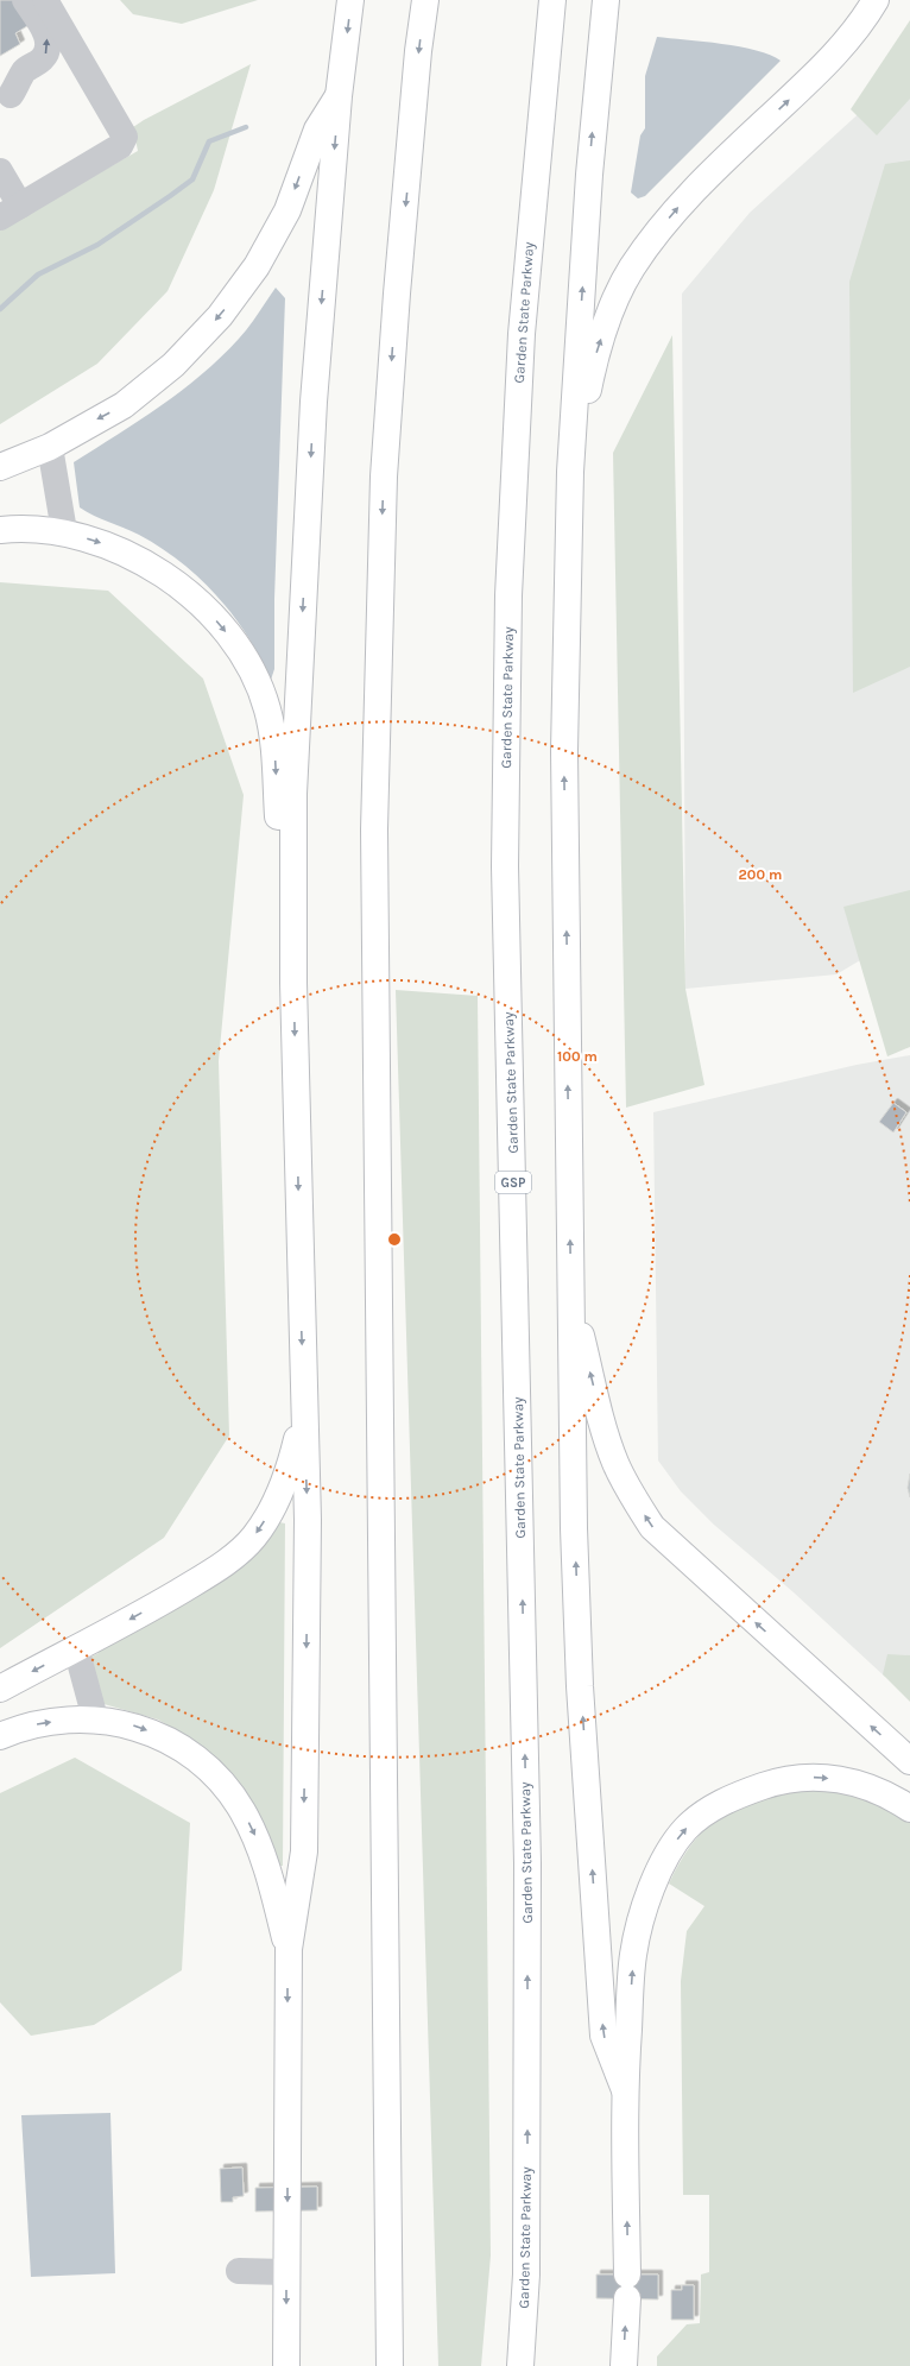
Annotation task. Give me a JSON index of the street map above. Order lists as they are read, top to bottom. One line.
{"streets":{"highway":["Garden State Parkway","GSP"]},"rings":["200 m","100 m"]}
